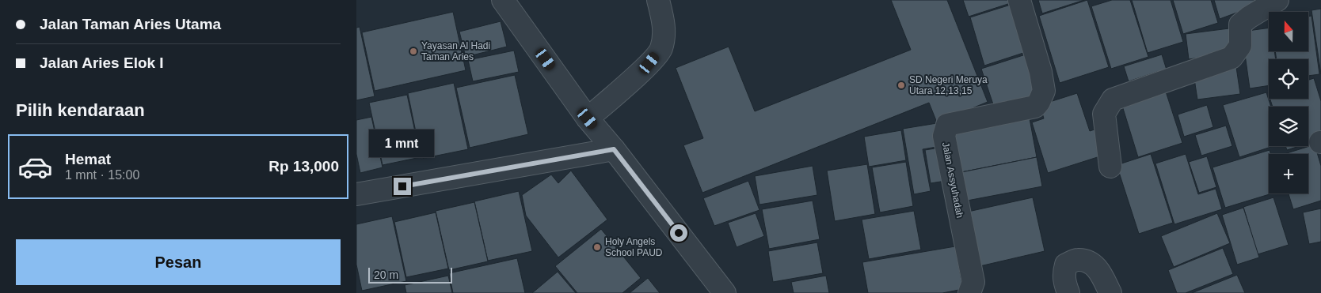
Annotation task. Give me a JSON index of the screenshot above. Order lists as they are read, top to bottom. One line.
{"streets":{"street":["Jalan Assyuhadah"]},"places":["Yayasan Al Hadi Taman Aries","SD Negeri Meruya Utara 12,13,15","Holy Angels School PAUD"],"scale_bar":"20 m","north":"top","page":{"banner":["Jalan Taman Aries Utama","Jalan Aries Elok I"],"map_buttons":"+","heading":"Pilih kendaraan","bubble":"1 mnt","list":[{"name":"Hemat","note":"1 mnt · 15:00","value":"Rp 13,000"}],"buttons":"Pesan","scale":"20 m"}}
